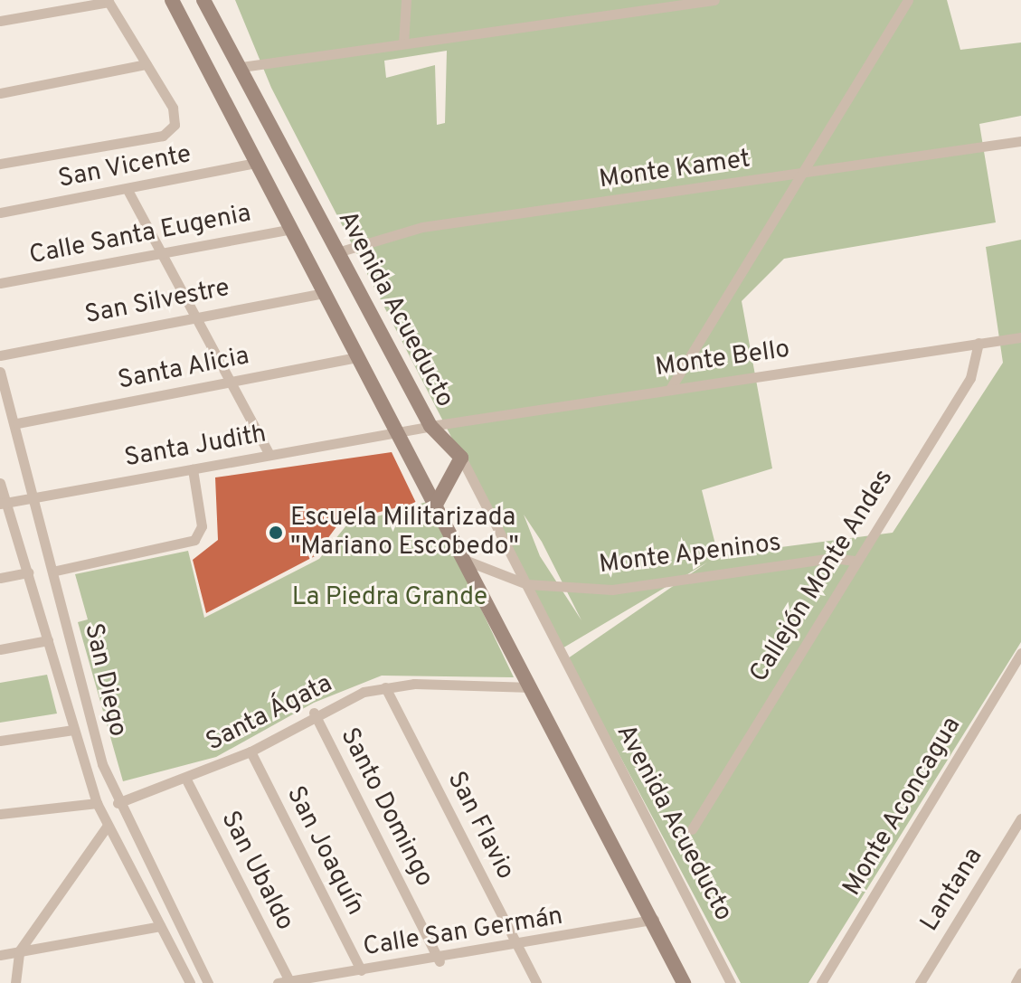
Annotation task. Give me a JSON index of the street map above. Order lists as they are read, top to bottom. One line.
{"streets":{"street":["San Vicente","Monte Kamet","Calle Santa Eugenia","San Silvestre","Avenida Acueducto","Monte Bello","Santa Alicia","Santa Judith","Monte Apeninos","Callejón Monte Andes","San Diego","Santa Ágata","Monte Aconcagua","Santo Domingo","San Flavio","San Joaquín","San Ubaldo","Lantana","Calle San Germán"]},"crossings":[["Monte Kamet","Avenida Acueducto"],["Avenida Acueducto","Monte Bello"],["Avenida Acueducto","Monte Apeninos"],["Monte Bello","Santa Judith"],["Monte Bello","Callejón Monte Andes"],["Santa Alicia","San Diego"],["Santa Judith","San Diego"],["Monte Apeninos","Callejón Monte Andes"],["San Diego","Santa Ágata"],["Santa Ágata","Santo Domingo"],["Santa Ágata","San Flavio"],["Santa Ágata","San Joaquín"],["Santa Ágata","San Ubaldo"],["Santo Domingo","Calle San Germán"],["San Flavio","Calle San Germán"],["San Joaquín","Calle San Germán"],["San Ubaldo","Calle San Germán"]],"parks":["La Piedra Grande"],"places":["Escuela Militarizada \"Mariano Escobedo\""]}
